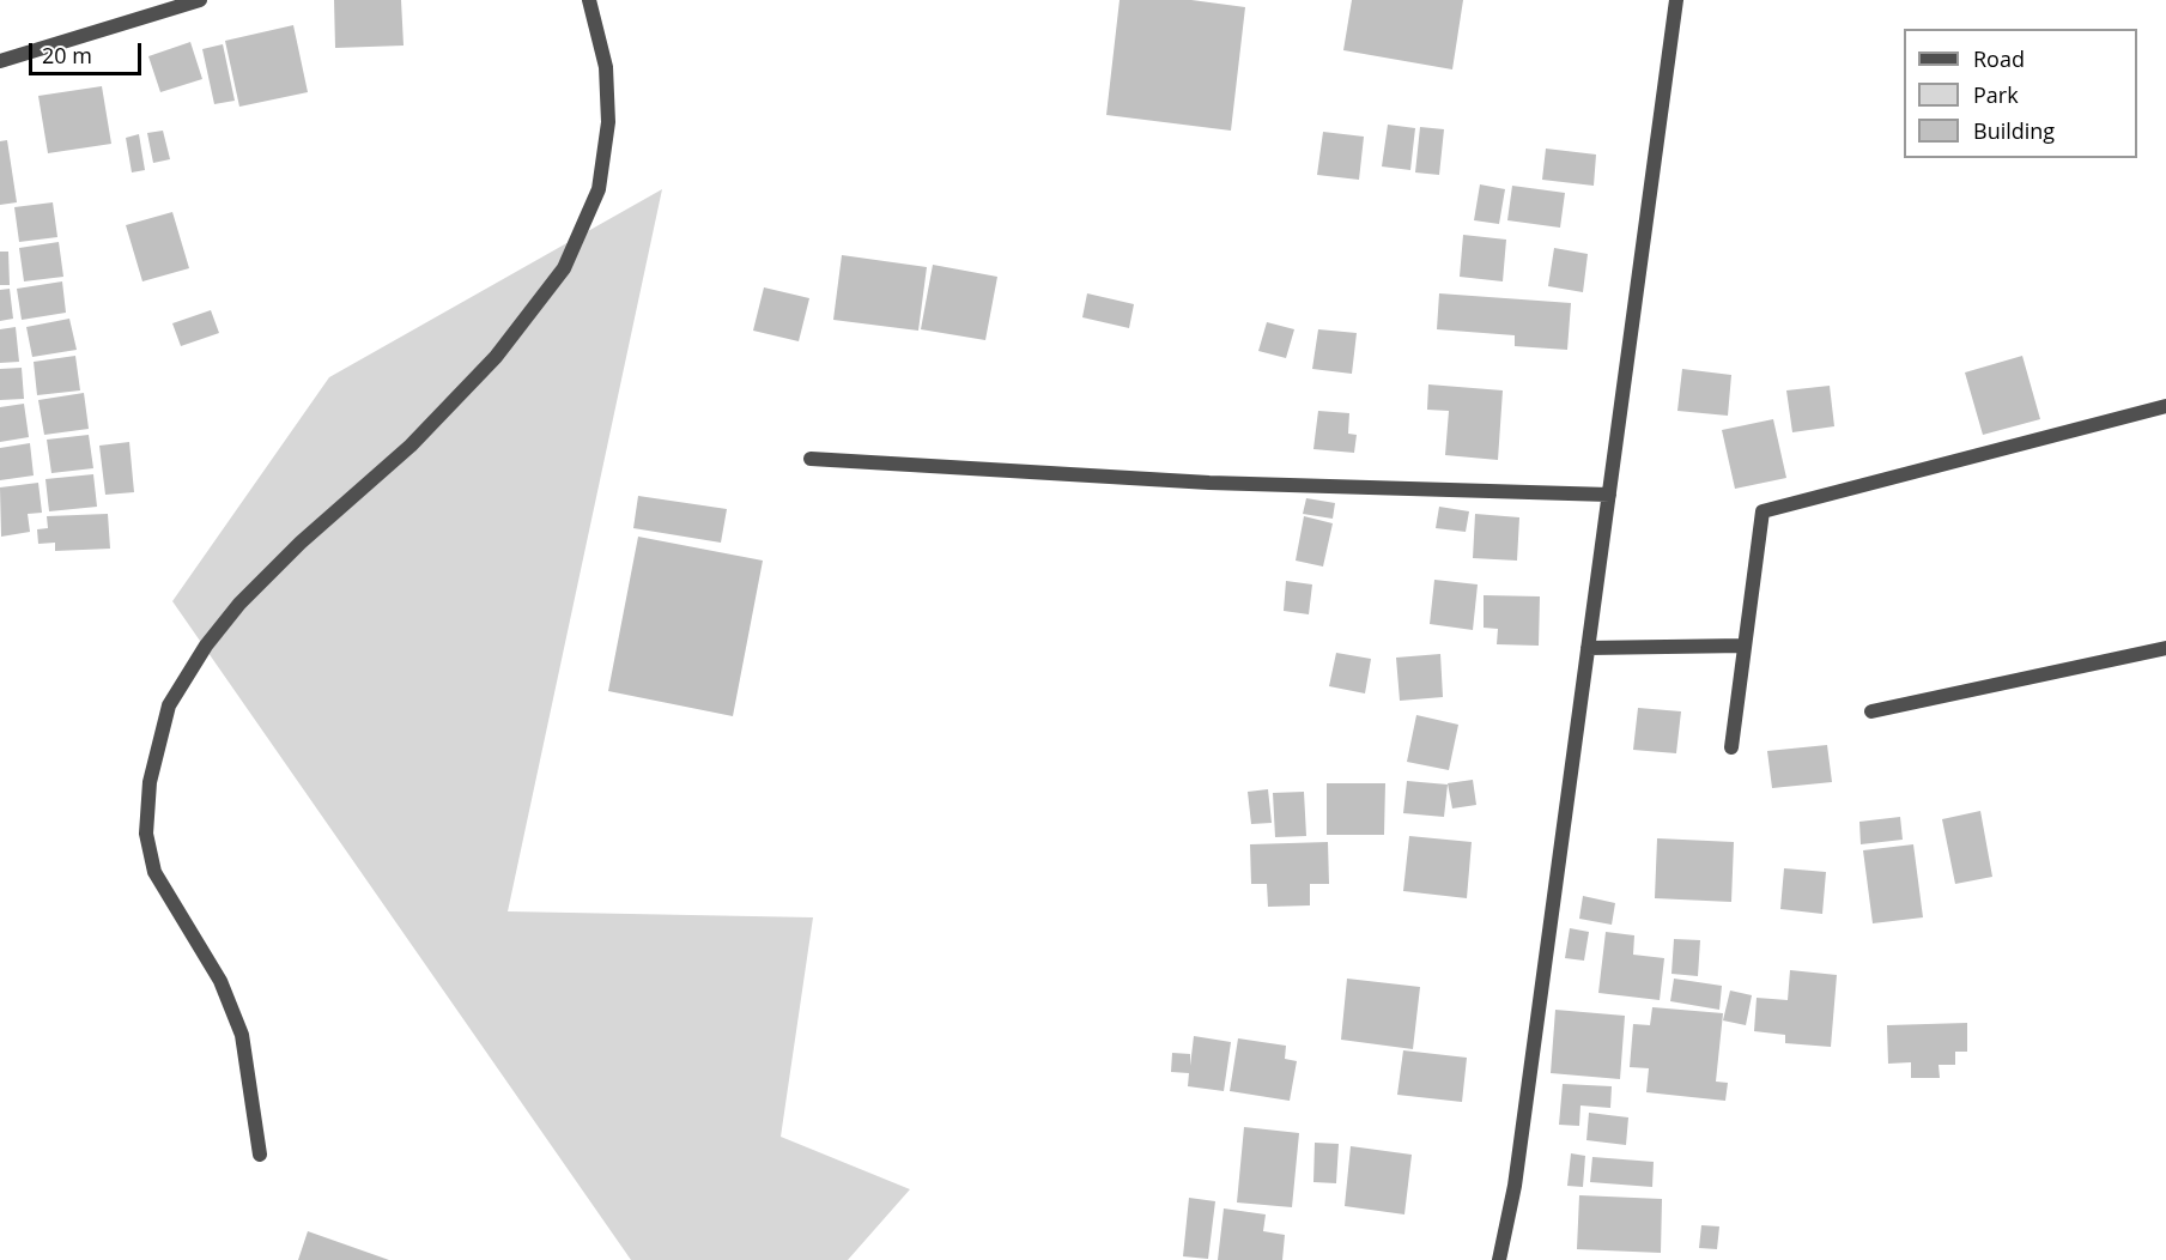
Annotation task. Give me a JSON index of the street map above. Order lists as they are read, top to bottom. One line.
{"legend":["Road","Park","Building"],"scale_bar":"20 m"}
